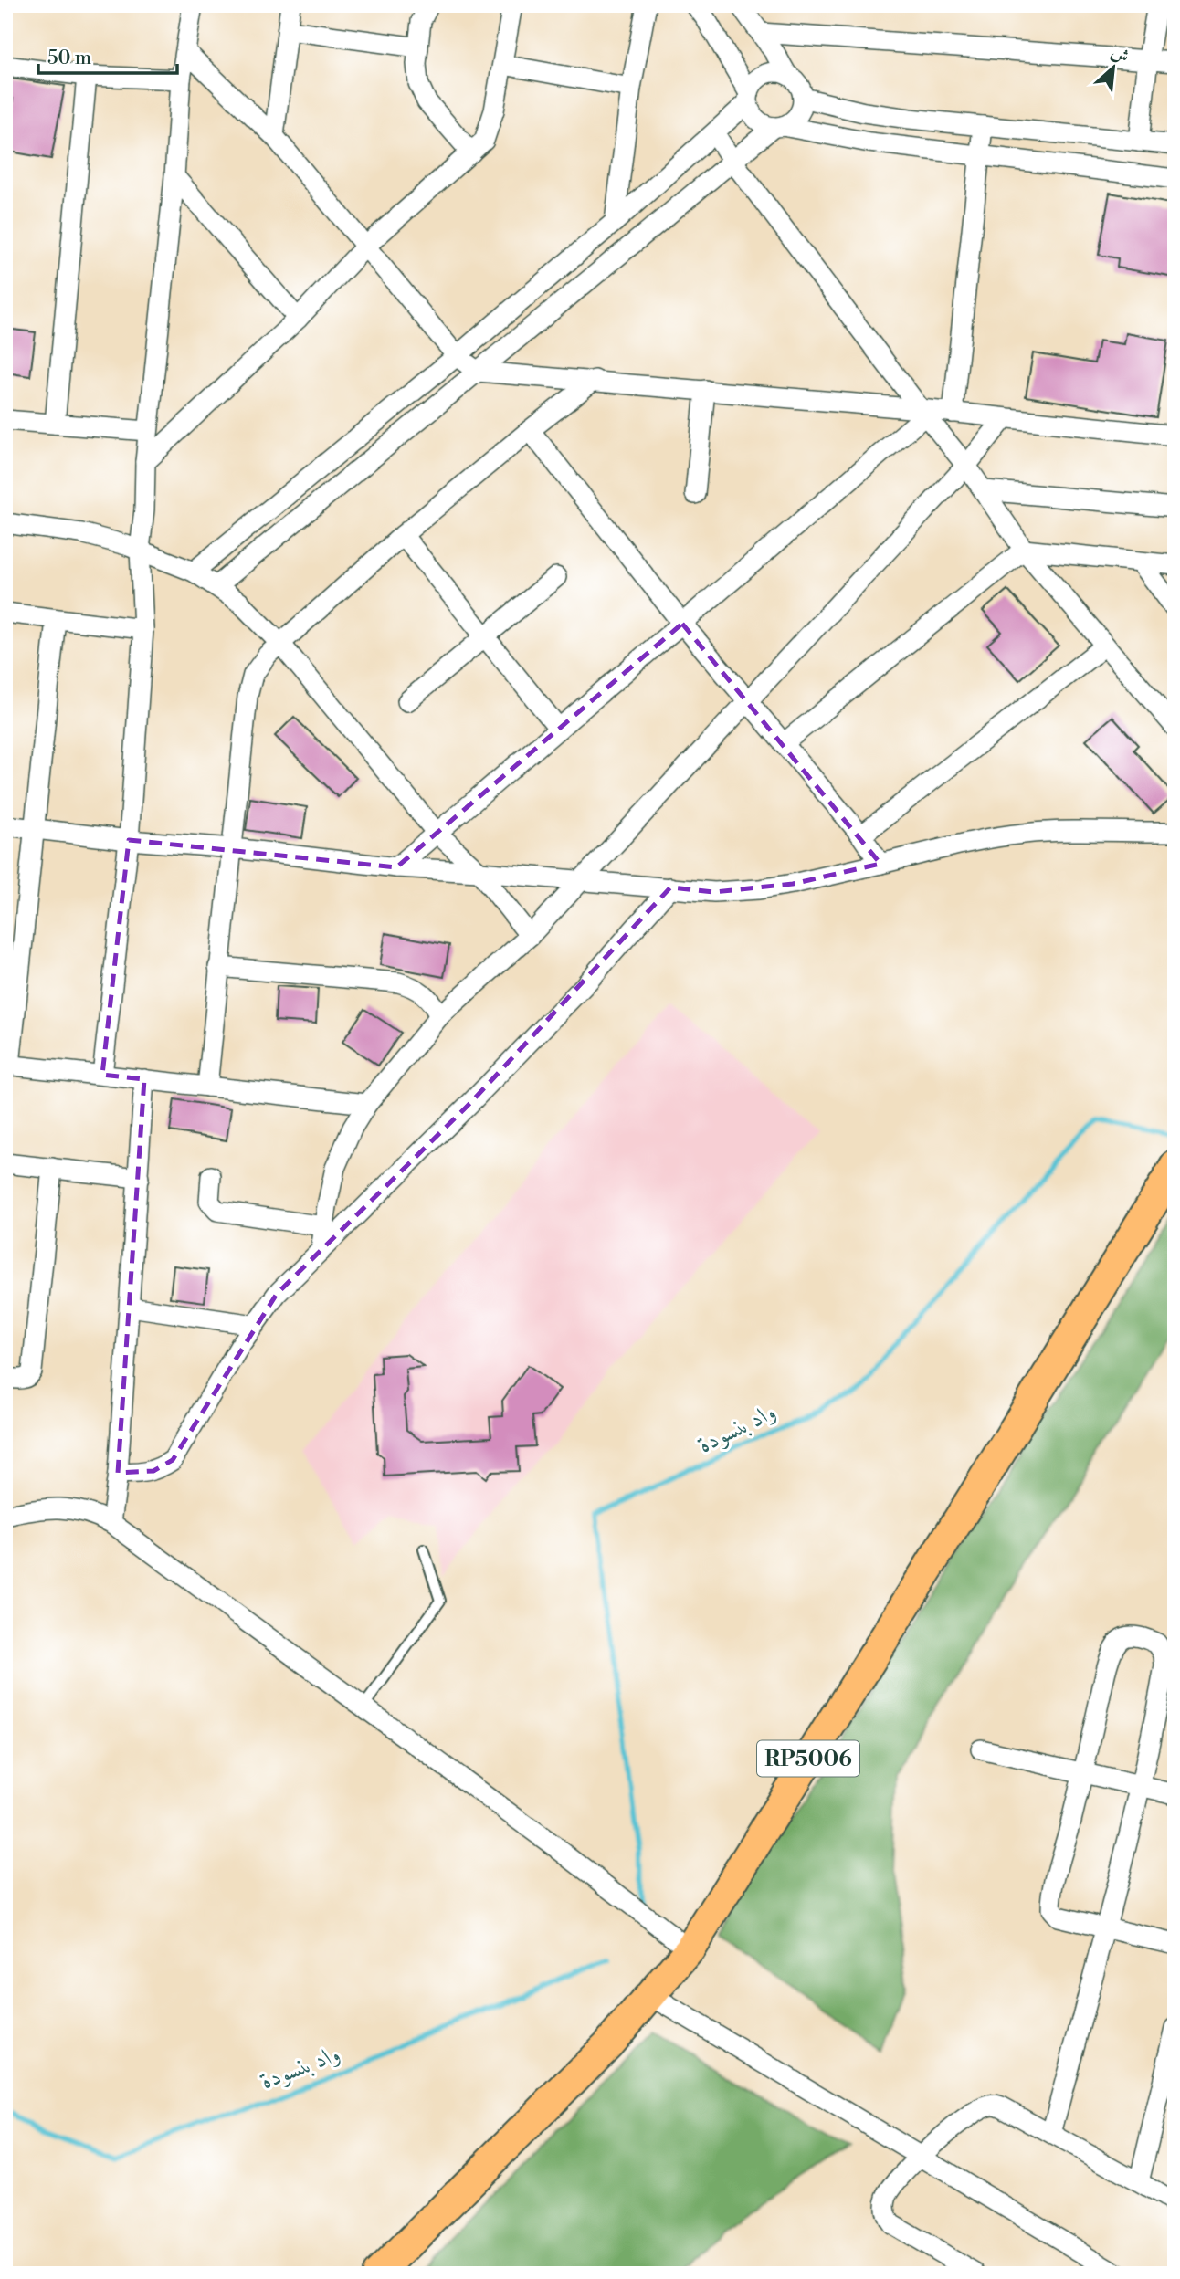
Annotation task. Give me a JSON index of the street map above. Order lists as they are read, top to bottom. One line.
{"streets":{"main road":["RP5006"]},"water":["واد بنسودة"],"scale_bar":"50 m","north":"top right"}
